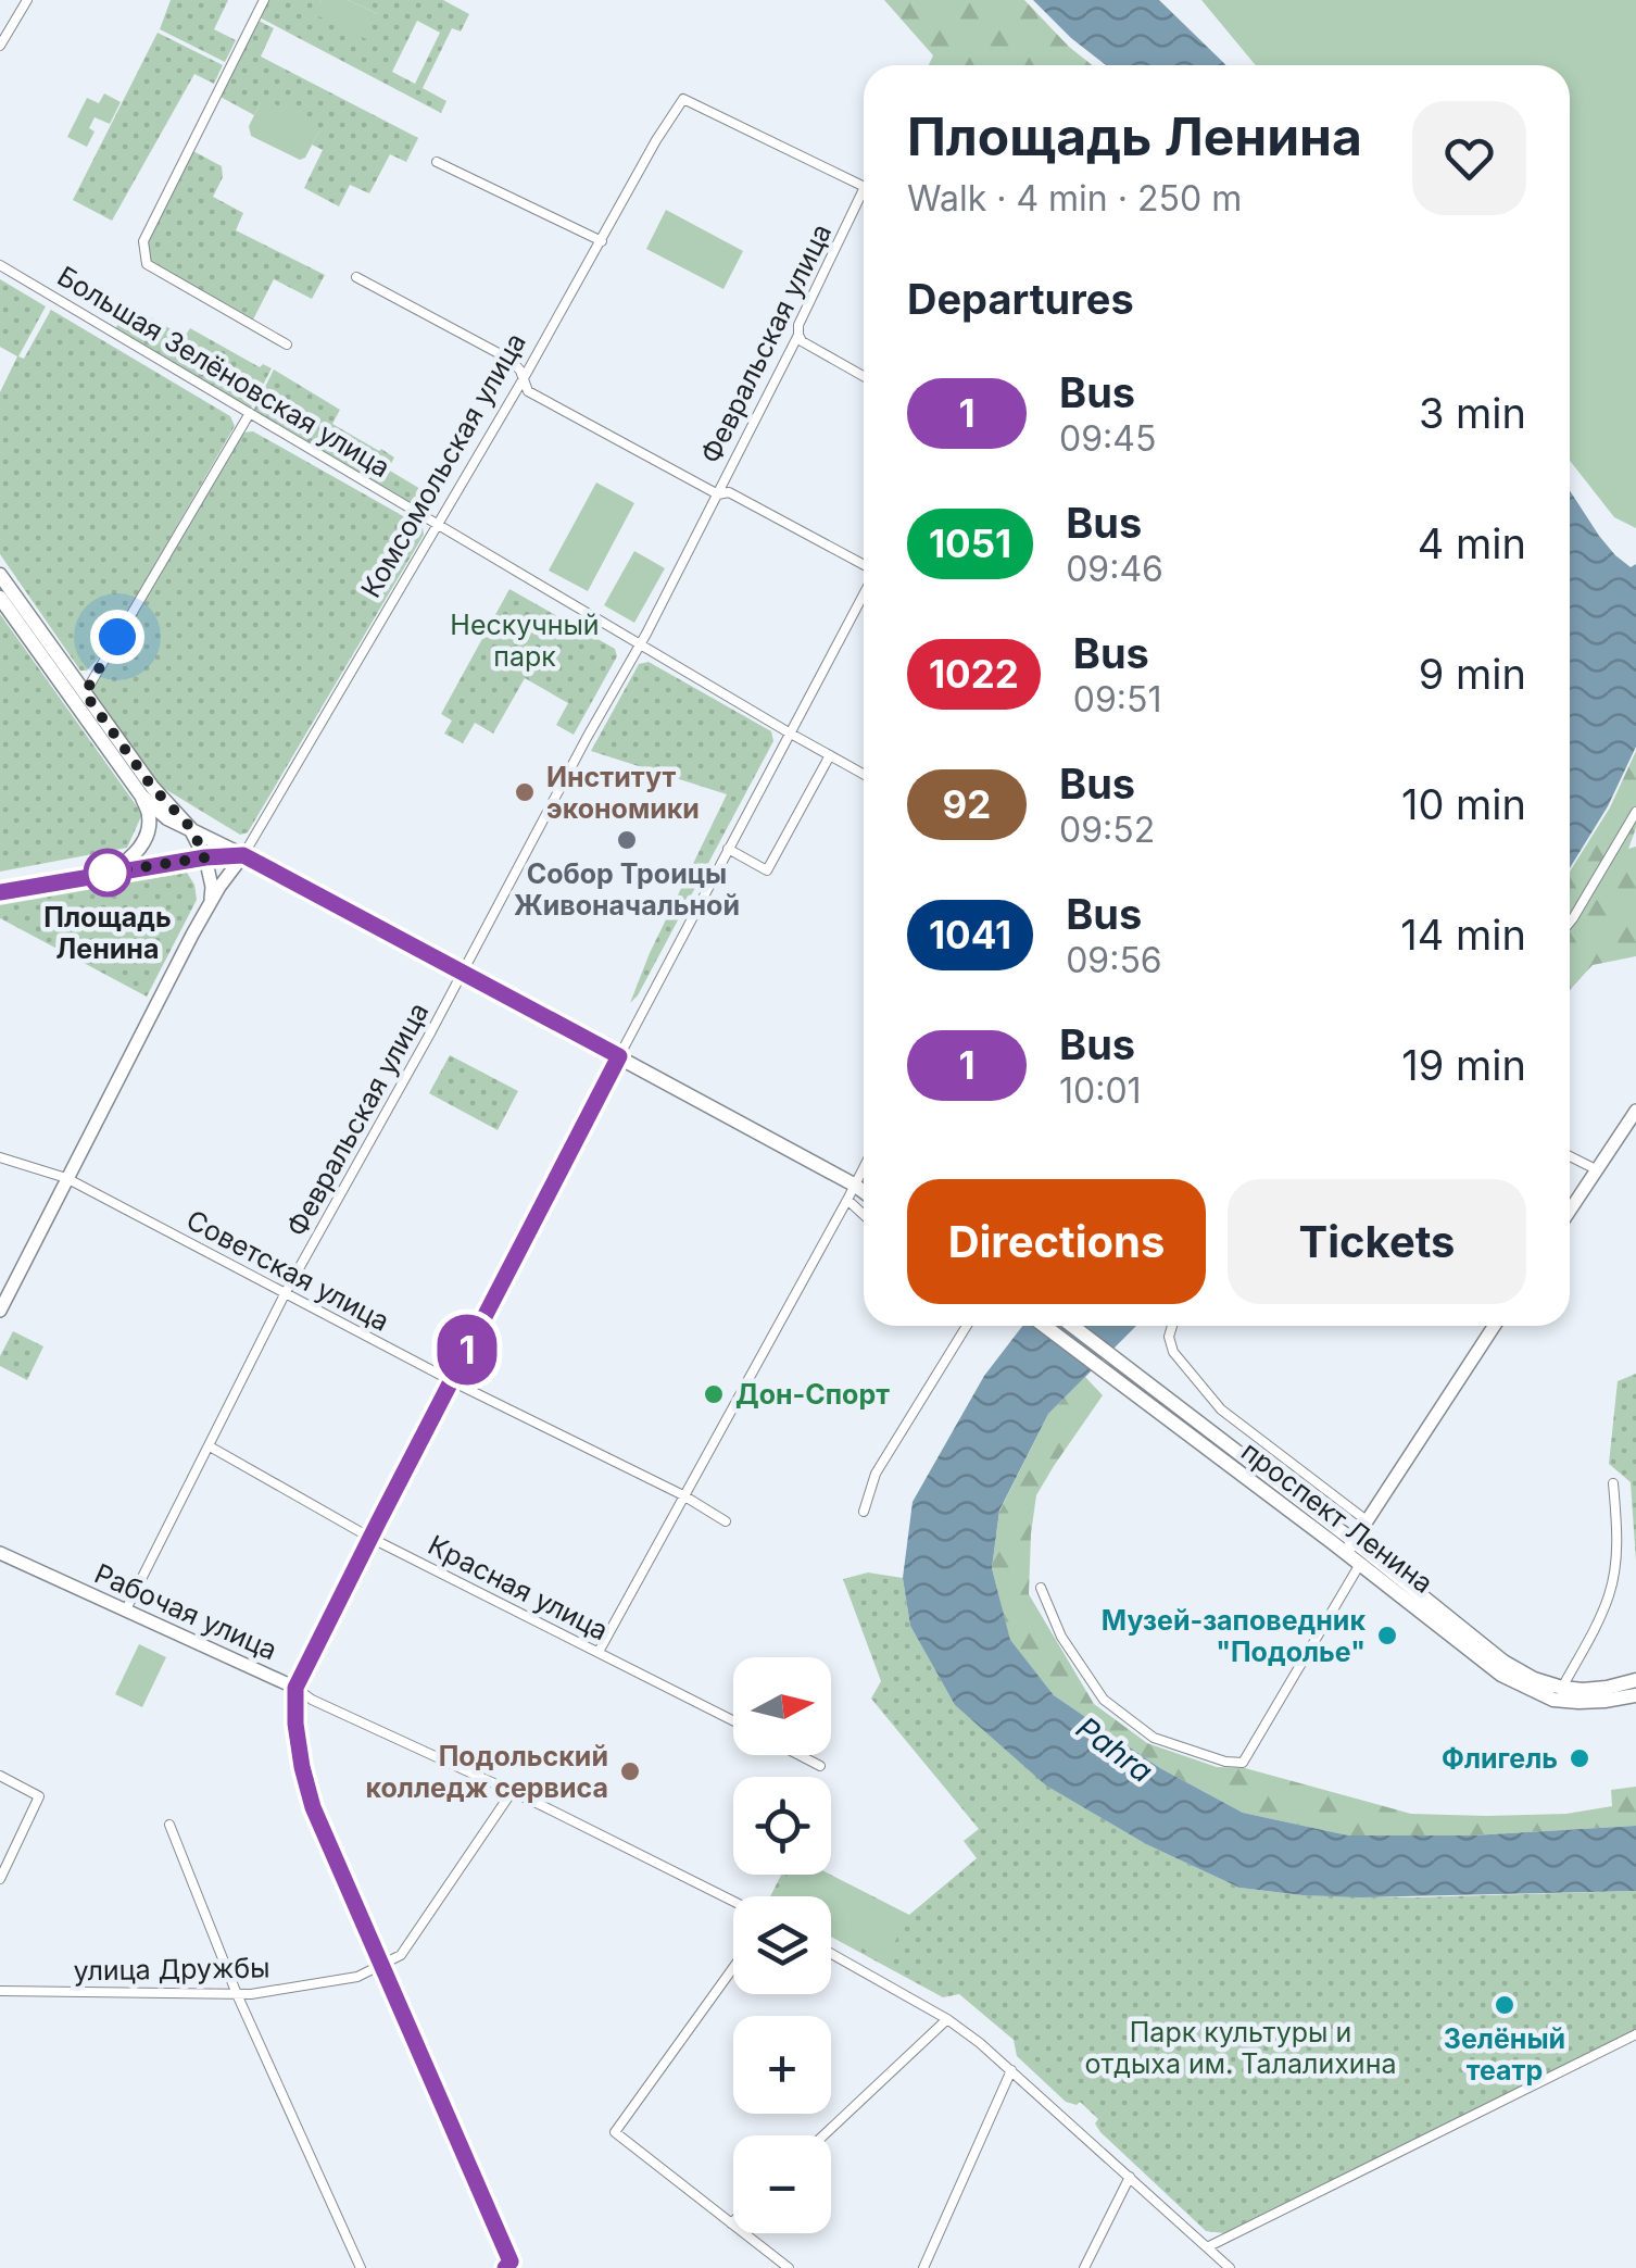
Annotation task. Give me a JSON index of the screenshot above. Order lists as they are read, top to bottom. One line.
{"streets":{"main road":["проспект Ленина"],"street":["Февральская улица","Большая Зелёновская улица","Комсомольская улица","Советская улица","Красная улица","Рабочая улица","улица Дружбы"]},"crossings":[["Февральская улица","Большая Зелёновская улица"],["Февральская улица","Советская улица"],["Февральская улица","Красная улица"],["Февральская улица","Рабочая улица"],["Большая Зелёновская улица","Комсомольская улица"],["Рабочая улица","улица Дружбы"]],"water":["Pahra"],"parks":["Нескучный парк","Парк культуры и отдыха им. Талалихина"],"places":["Институт экономики","Собор Троицы Живоначальной","Площадь Ленина","Дон-Спорт","Музей-заповедник \"Подолье\"","Флигель","Подольский колледж сервиса","Зелёный театр"],"lines":["bus line 1"],"north":"right","page":{"on_map":"1","heading":[["Площадь Ленина","Walk · 4 min · 250 m"],"Departures"],"list":[{"mark":"1","name":"Bus","note":"09:45","value":"3 min"},{"mark":"1051","name":"Bus","note":"09:46","value":"4 min"},{"mark":"1022","name":"Bus","note":"09:51","value":"9 min"},{"mark":"92","name":"Bus","note":"09:52","value":"10 min"},{"mark":"1041","name":"Bus","note":"09:56","value":"14 min"},{"mark":"1","name":"Bus","note":"10:01","value":"19 min"}],"buttons":["Directions","Tickets"],"map_buttons":["+","−"]}}
